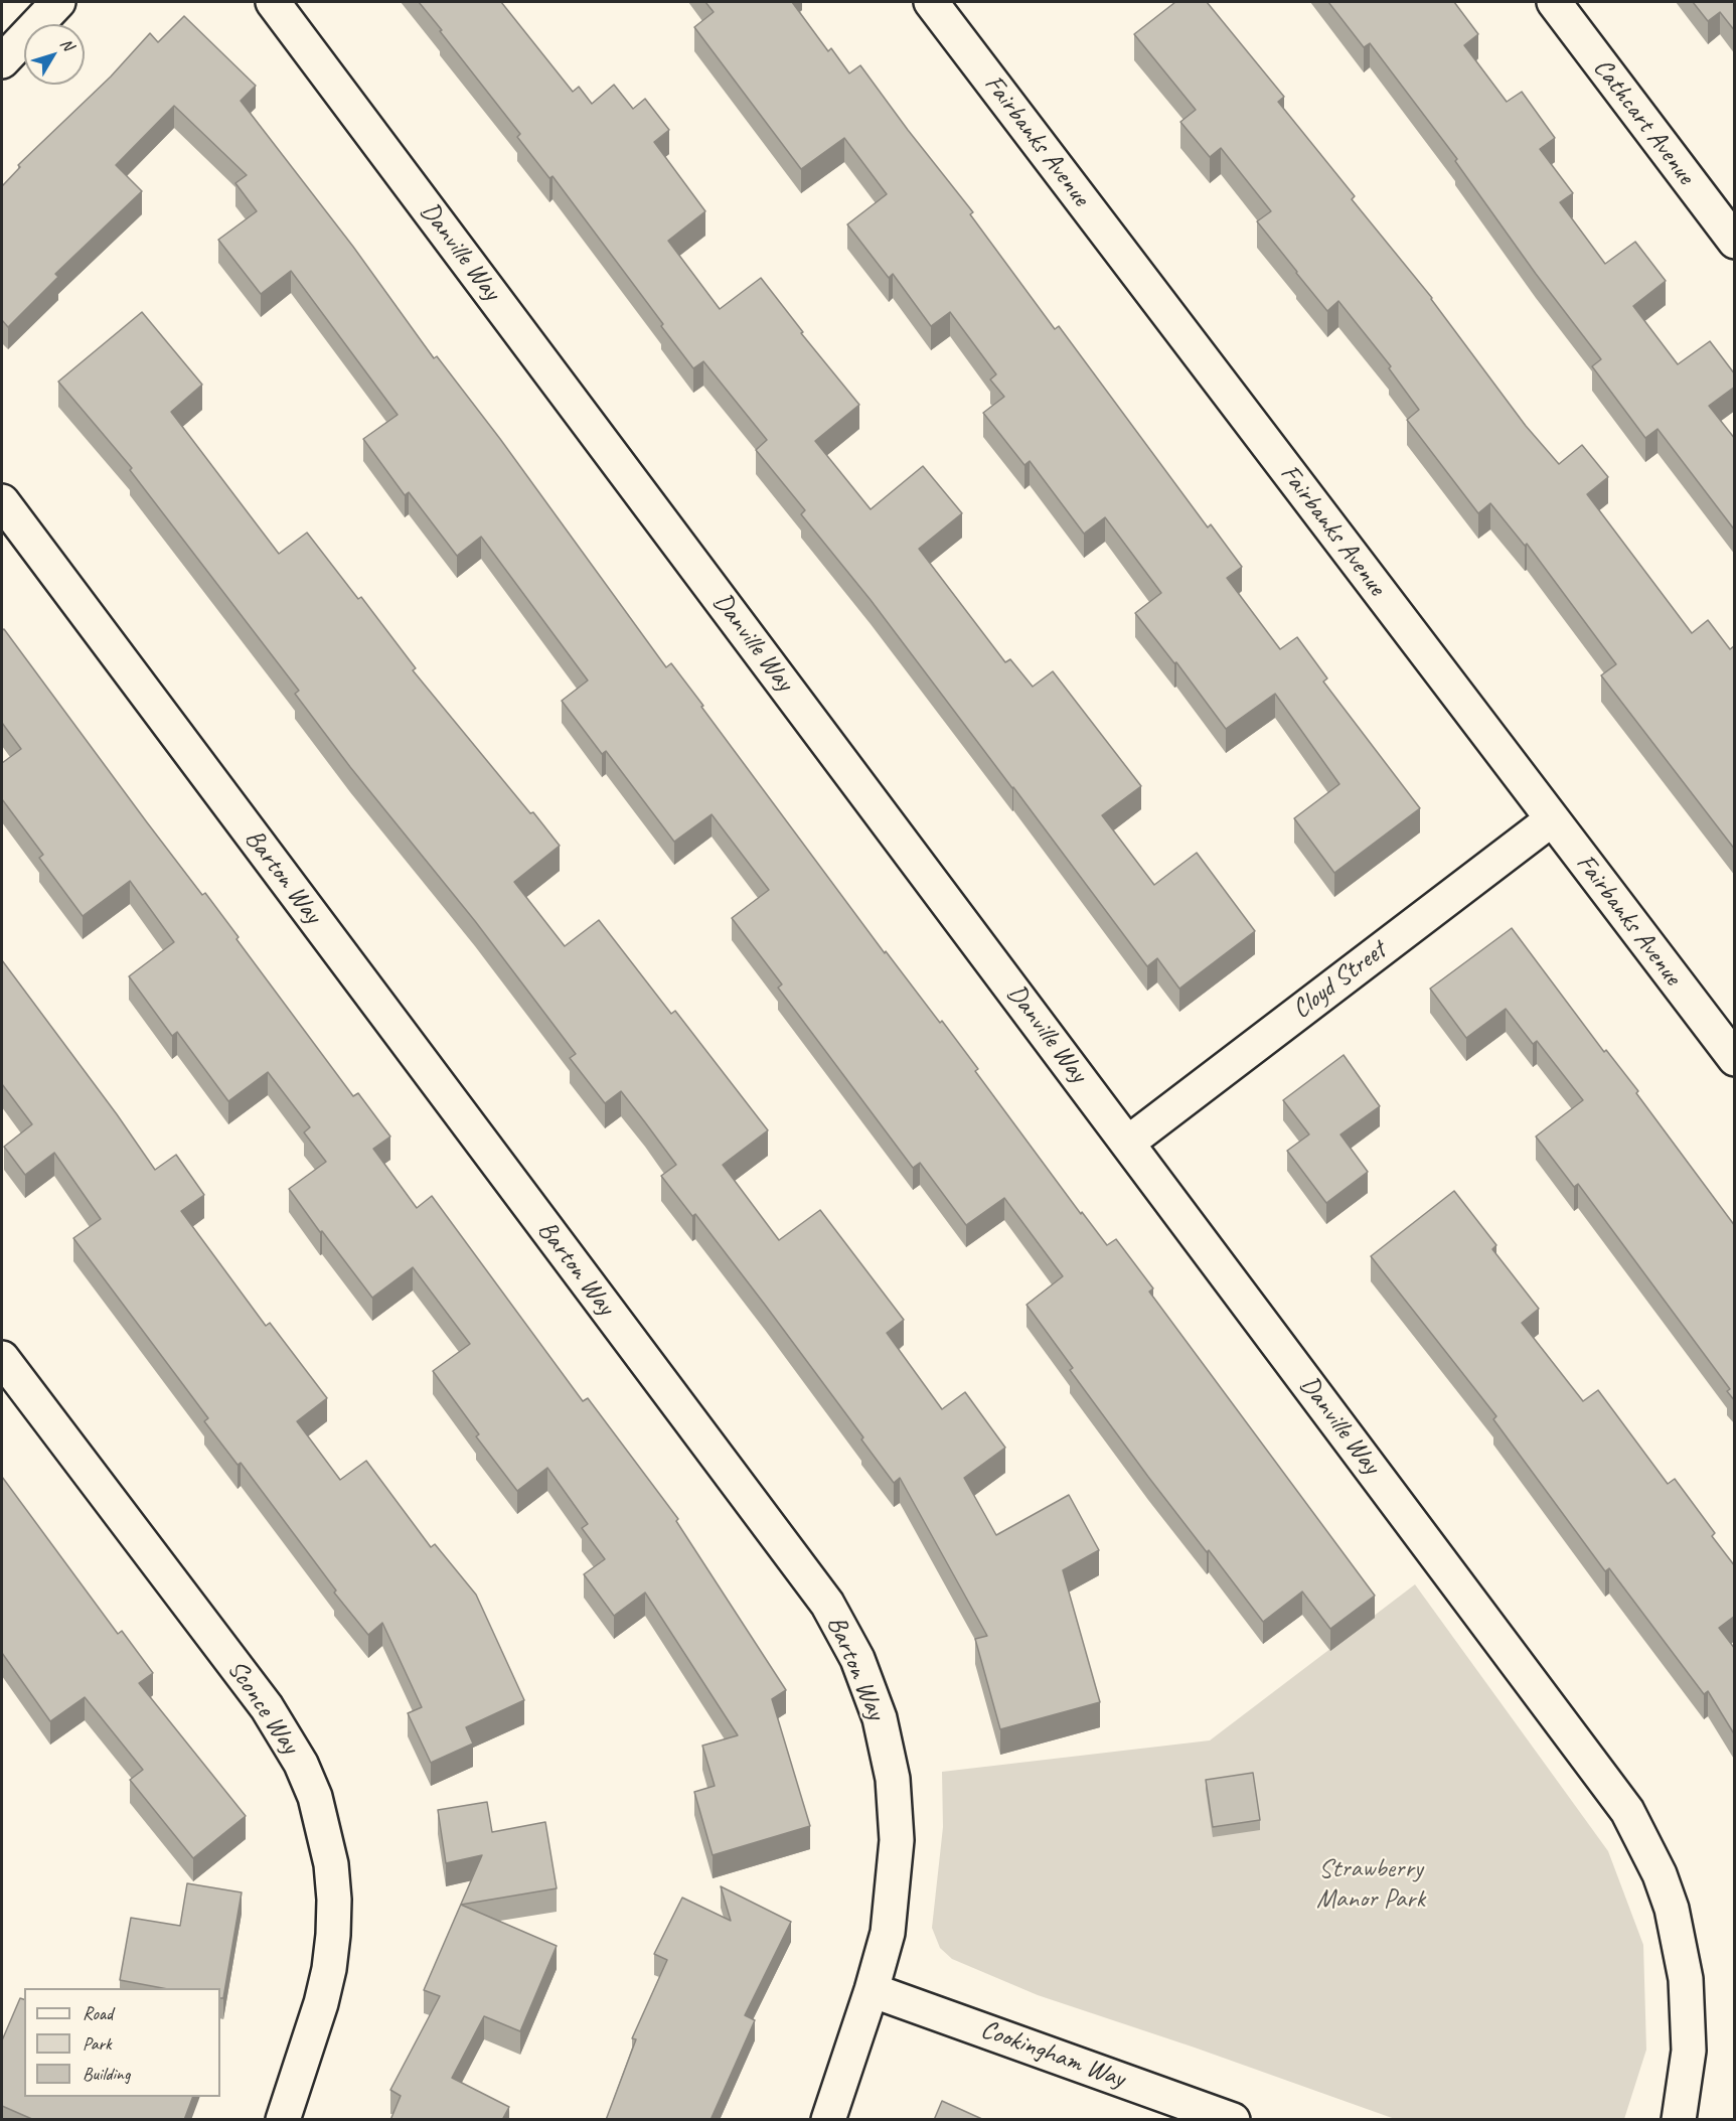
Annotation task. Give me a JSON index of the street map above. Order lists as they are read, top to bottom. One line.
{"streets":{"street":["Cathcart Avenue","Fairbanks Avenue","Danville Way","Barton Way","Cloyd Street","Sconce Way","Cookingham Way"]},"crossings":[["Fairbanks Avenue","Cloyd Street"],["Danville Way","Cloyd Street"],["Barton Way","Cookingham Way"]],"parks":["Strawberry Manor Park"],"legend":["Road","Park","Building"],"north":"top right"}
